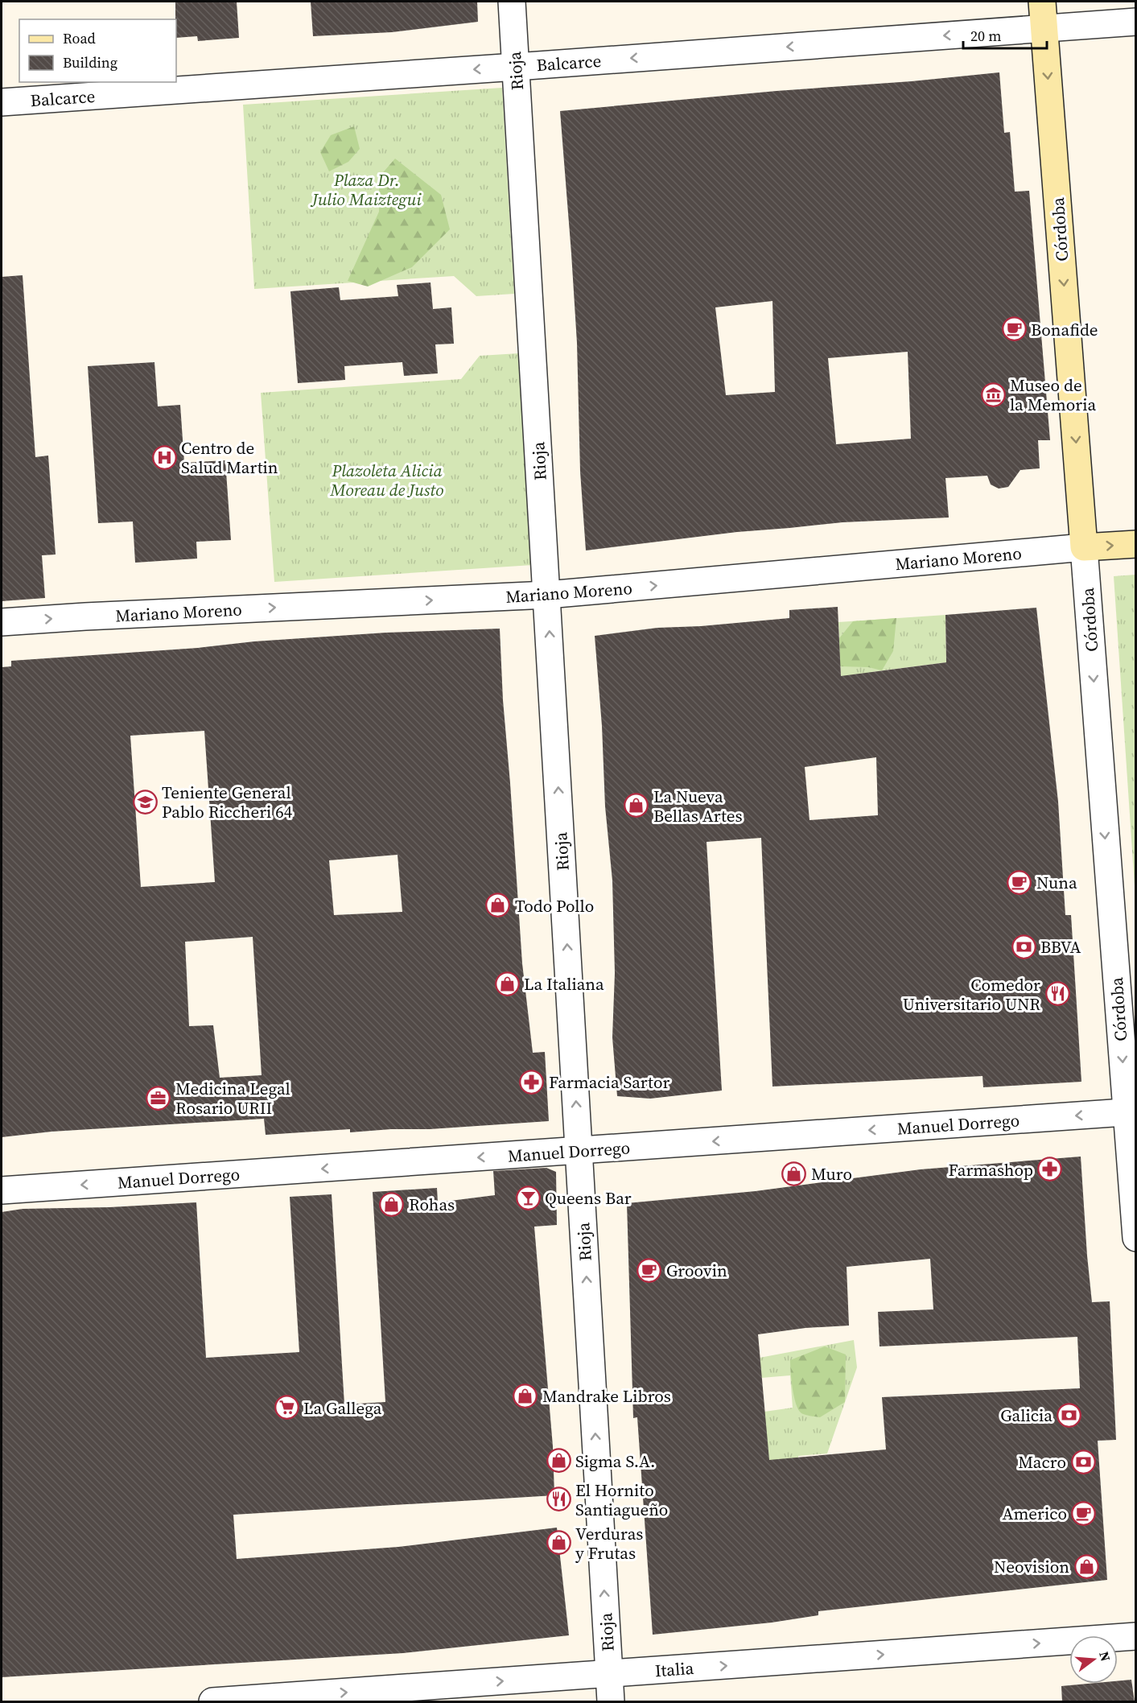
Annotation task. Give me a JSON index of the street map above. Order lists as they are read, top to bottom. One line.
{"streets":{"main road":["Córdoba","Mariano Moreno"],"street":["Balcarce","Rioja","Manuel Dorrego","Italia"]},"crossings":[["Balcarce","Rioja"],["Balcarce","Córdoba"],["Rioja","Mariano Moreno"],["Rioja","Manuel Dorrego"],["Rioja","Italia"],["Córdoba","Mariano Moreno"],["Córdoba","Manuel Dorrego"]],"one_way":["Balcarce","Rioja","Córdoba","Mariano Moreno","Manuel Dorrego","Italia"],"parks":["Plaza Dr. Julio Maiztegui","Plazoleta Alicia Moreau de Justo"],"places":{"cafe":["Bonafide","Nuna","Groovin","Americo"],"museum":["Museo de la Memoria"],"hospital":["Centro de Salud Martin"],"school or university":["Teniente General Pablo Riccheri 64"],"shop":["La Nueva Bellas Artes","Todo Pollo","La Italiana","Muro","Rohas","Mandrake Libros","Sigma S.A.","Verduras y Frutas","Neovision"],"bank":["BBVA","Galicia","Macro"],"restaurant":["Comedor Universitario UNR","El Hornito Santiagueño"],"pharmacy":["Farmacia Sartor","Farmashop"],"office":["Medicina Legal Rosario URII"],"bar":["Queens Bar"],"supermarket":["La Gallega"]},"legend":["Road","Building"],"scale_bar":"20 m","north":"right"}
